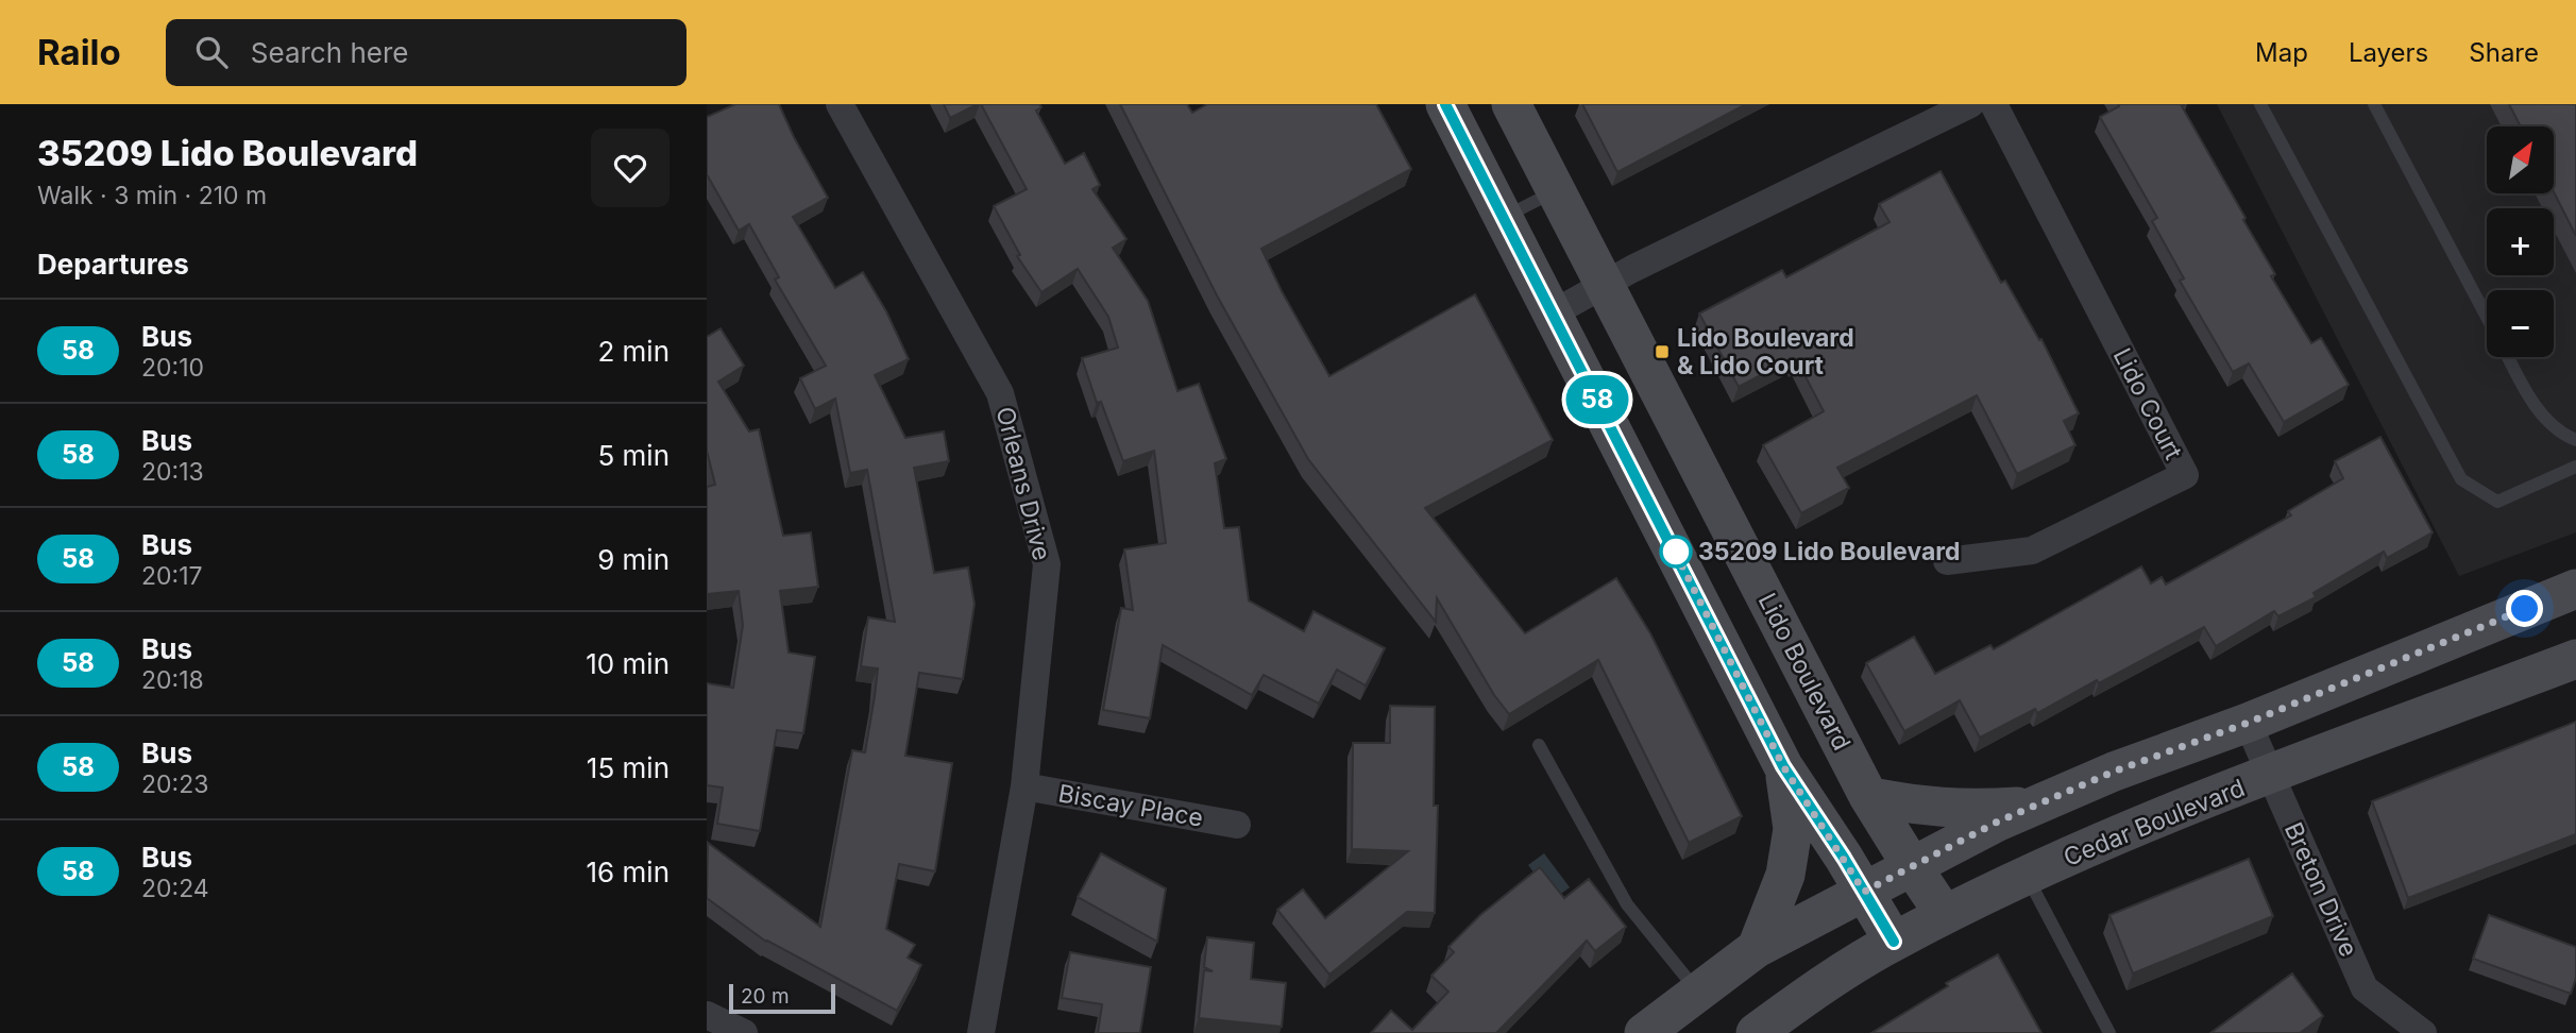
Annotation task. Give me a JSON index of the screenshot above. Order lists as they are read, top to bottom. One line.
{"streets":{"street":["Lido Court","Orleans Drive","Lido Boulevard","Biscay Place","Cedar Boulevard","Breton Drive"]},"crossings":[["Orleans Drive","Biscay Place"],["Lido Boulevard","Cedar Boulevard"],["Cedar Boulevard","Breton Drive"]],"places":{"transit":["Lido Boulevard & Lido Court"],"other":["35209 Lido Boulevard"]},"lines":["bus line 58"],"scale_bar":"20 m","north":"top right","page":{"header":"Railo","search":"Search here","nav":["Map","Layers","Share"],"heading":[["35209 Lido Boulevard","Walk · 3 min · 210 m"],"Departures"],"on_map":"58","map_buttons":["+","−"],"list":[{"mark":"58","name":"Bus","note":"20:10","value":"2 min"},{"mark":"58","name":"Bus","note":"20:13","value":"5 min"},{"mark":"58","name":"Bus","note":"20:17","value":"9 min"},{"mark":"58","name":"Bus","note":"20:18","value":"10 min"},{"mark":"58","name":"Bus","note":"20:23","value":"15 min"},{"mark":"58","name":"Bus","note":"20:24","value":"16 min"}],"scale":"20 m"}}
